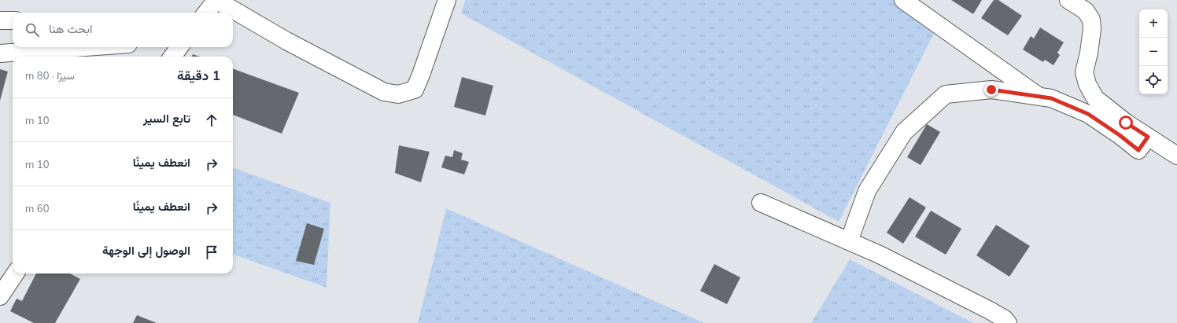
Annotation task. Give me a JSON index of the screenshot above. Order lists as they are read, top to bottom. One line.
{"page":{"map_buttons":["+","−"],"search":"ابحث هنا","heading":["1 دقيقة","سيرًا · 80 m"],"list":[["تابع السير","10 m"],["انعطف يمينًا","10 m"],["انعطف يمينًا","60 m"],"الوصول إلى الوجهة"]}}
